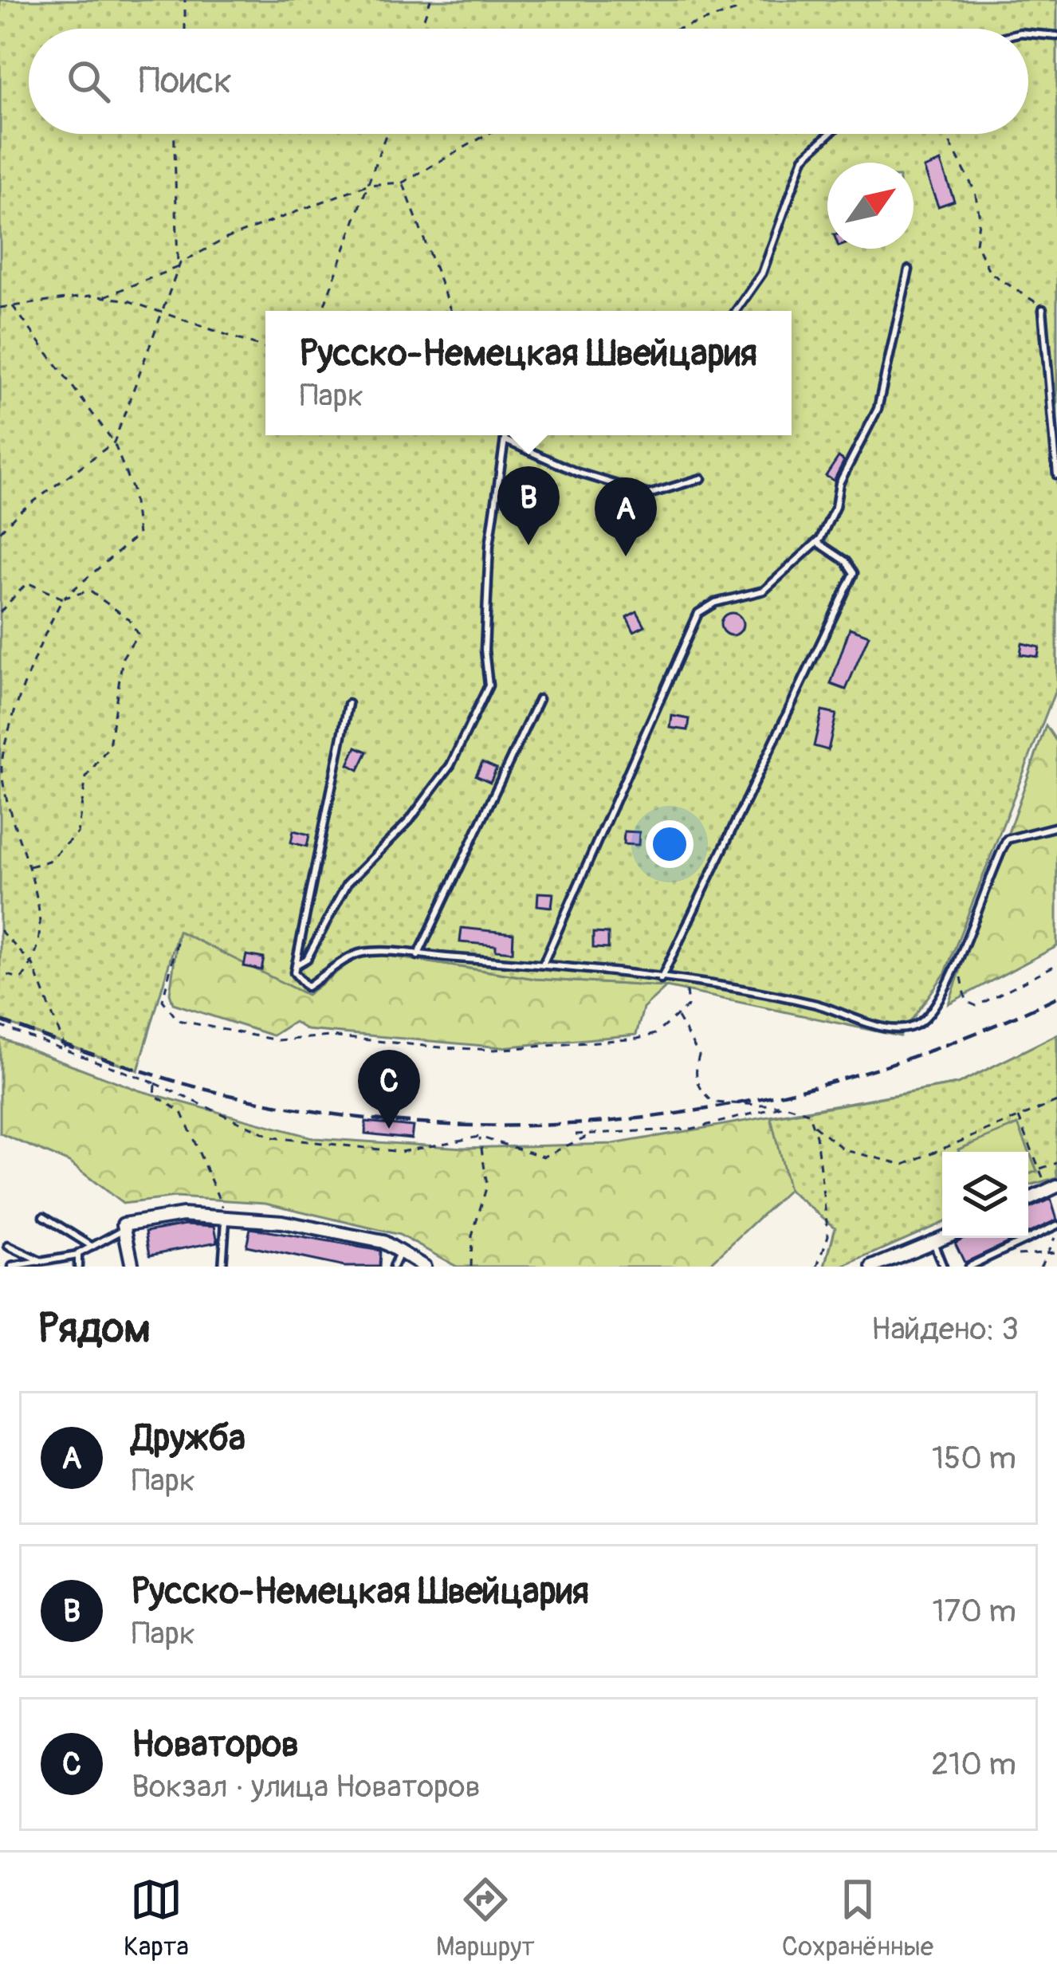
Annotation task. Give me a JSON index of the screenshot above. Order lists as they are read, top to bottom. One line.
{"north":"top right","page":{"search":"Поиск","popup":["Русско-Немецкая Швейцария","Парк"],"pins":["B","A","C"],"heading":["Рядом","Найдено: 3"],"list":[{"mark":"A","name":"Дружба","note":"Парк","value":"150 m"},{"mark":"B","name":"Русско-Немецкая Швейцария","note":"Парк","value":"170 m"},{"mark":"C","name":"Новаторов","note":"Вокзал · улица Новаторов","value":"210 m"}],"nav":["Карта","Маршрут","Сохранённые"]}}
